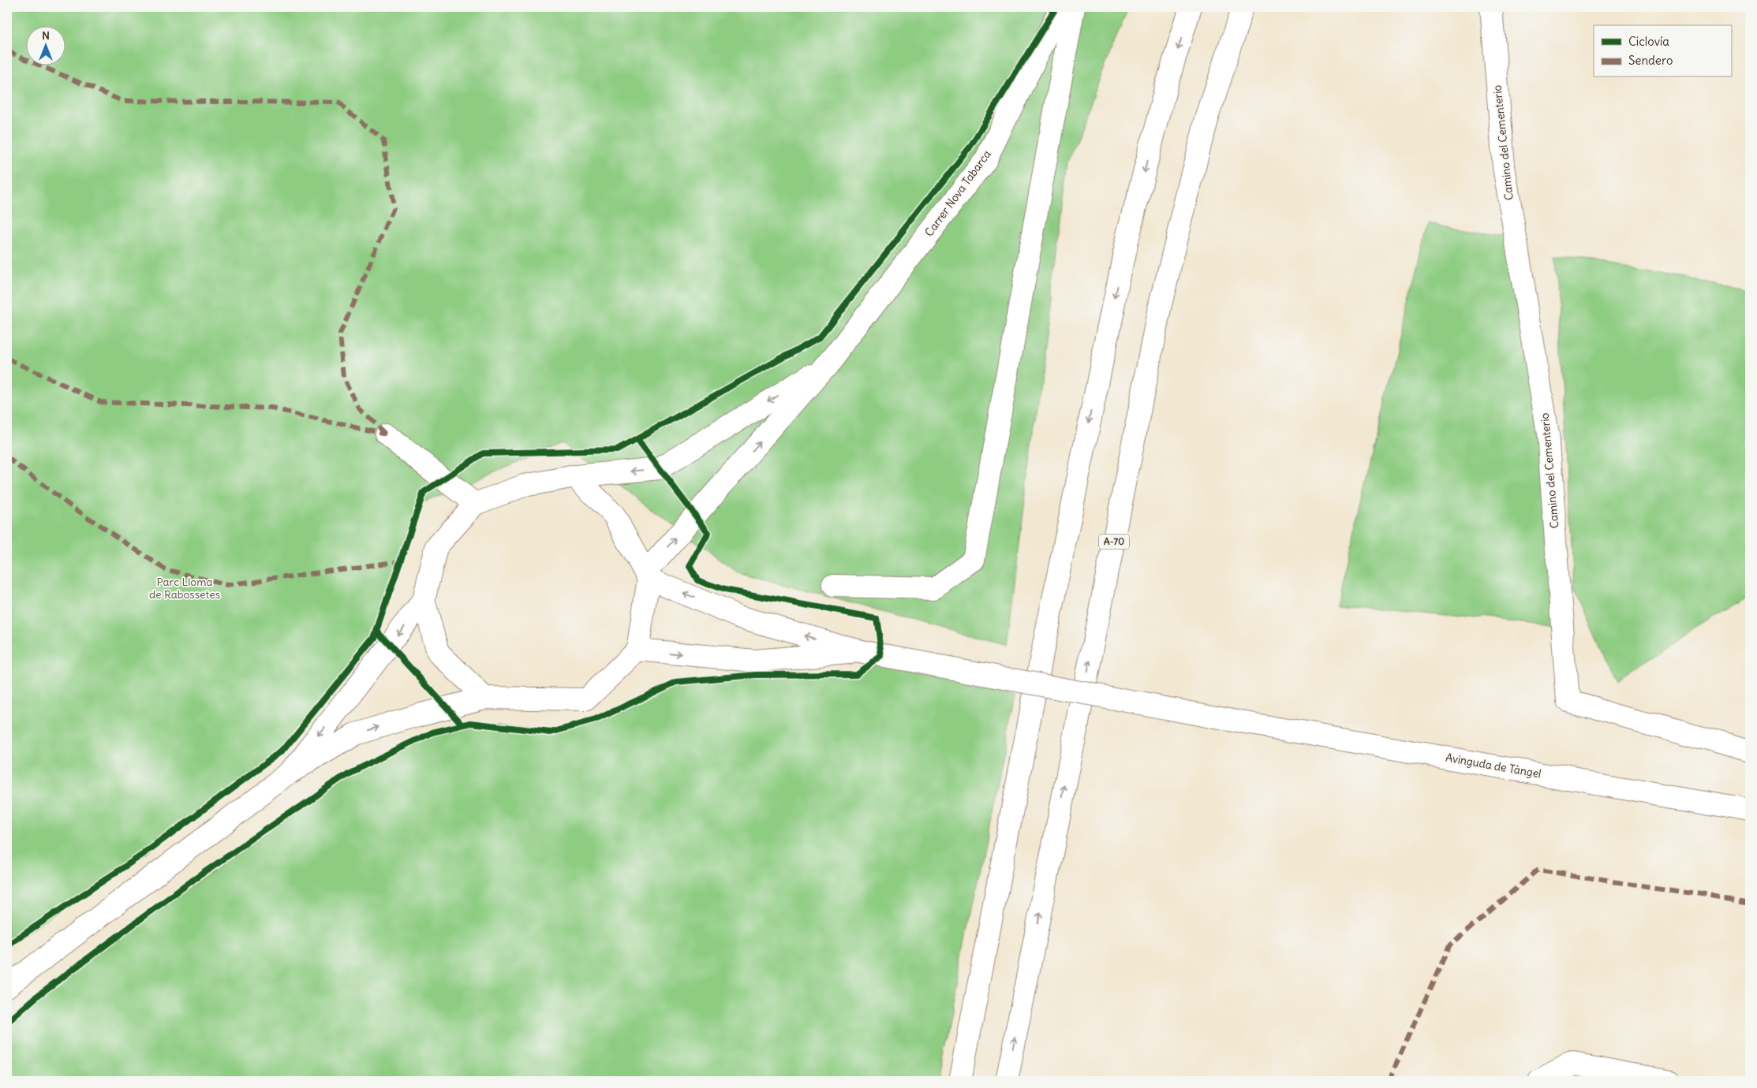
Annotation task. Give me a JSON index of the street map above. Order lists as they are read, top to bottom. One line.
{"streets":{"main road":["Camino del Cementerio","Carrer Nova Tabarca","A-70","Avinguda de Tàngel"]},"one_way":["Carrer Nova Tabarca"],"parks":["Parc Lloma de Rabossetes"],"legend":["Ciclovía","Sendero"],"north":"top"}
